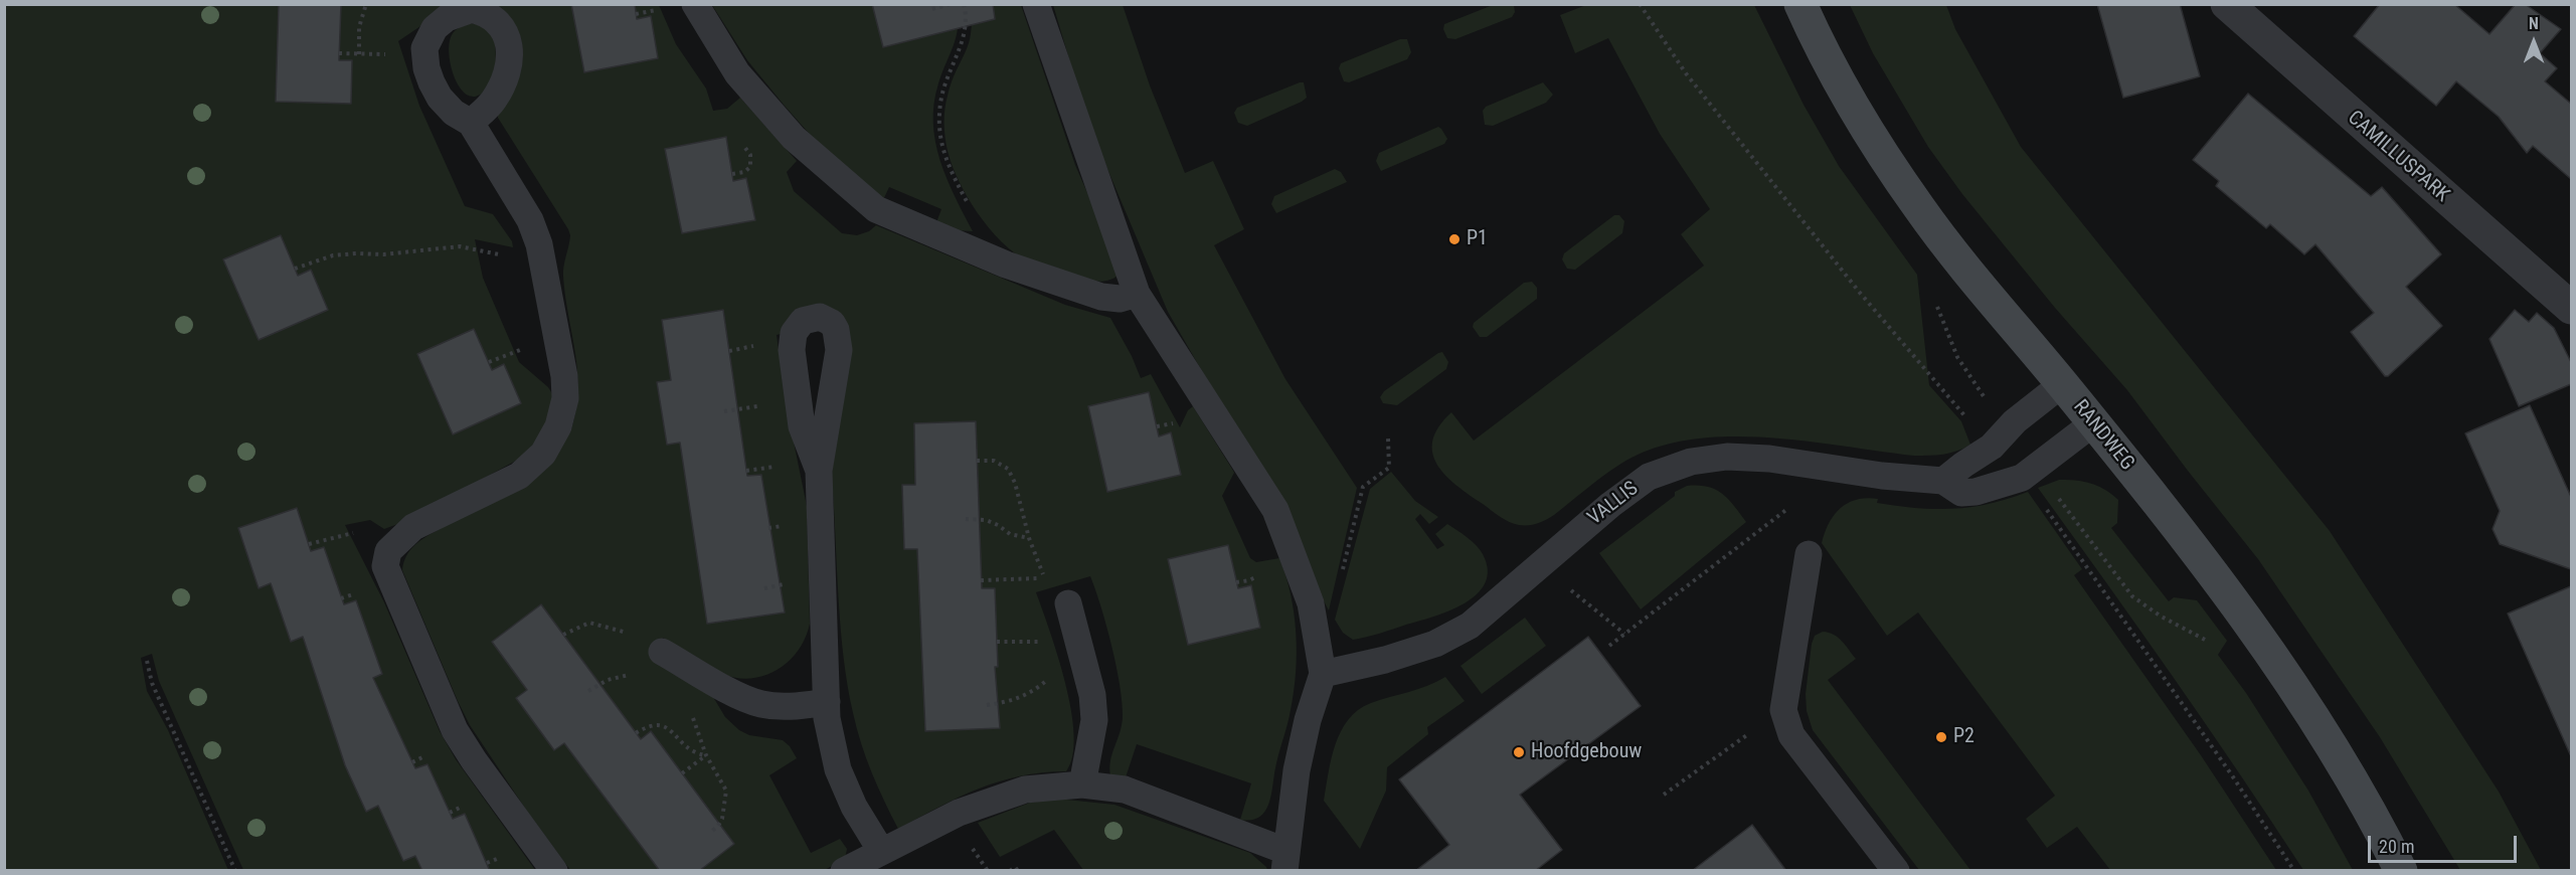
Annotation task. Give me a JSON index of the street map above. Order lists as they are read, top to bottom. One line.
{"streets":{"main road":["RANDWEG"],"street":["CAMILLUSPARK"],"lane":["VALLIS"]},"crossings":[["RANDWEG","VALLIS"]],"places":["P1","P2","Hoofdgebouw"],"scale_bar":"20 m","north":"top"}
